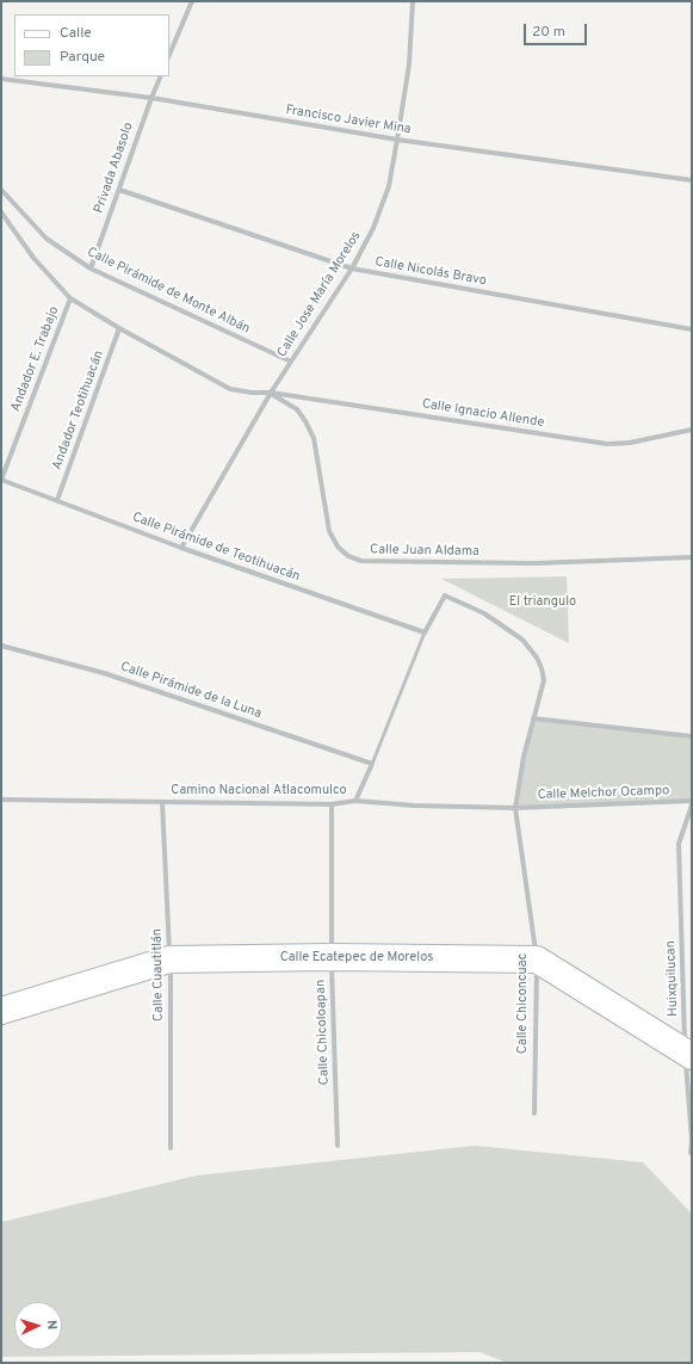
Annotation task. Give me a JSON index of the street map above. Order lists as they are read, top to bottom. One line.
{"streets":{"street":["Francisco Javier Mina","Privada Abasolo","Calle Nicolás Bravo","Calle Pirámide de Monte Albán","Calle Jose María Morelos","Andador E. Trabajo","Andador Teotihuacán","Calle Ignacio Allende","Calle Pirámide de Teotihuacán","Calle Juan Aldama","Calle Pirámide de la Luna","Camino Nacional Atlacomulco","Calle Melchor Ocampo","Calle Ecatepec de Morelos","Calle Cuautitlán","Huixquilucan","Calle Chiconcuac","Calle Chicoloapan"]},"crossings":[["Francisco Javier Mina","Privada Abasolo"],["Francisco Javier Mina","Calle Jose María Morelos"],["Privada Abasolo","Calle Nicolás Bravo"],["Privada Abasolo","Calle Pirámide de Monte Albán"],["Calle Nicolás Bravo","Calle Jose María Morelos"],["Calle Pirámide de Monte Albán","Calle Jose María Morelos"],["Calle Jose María Morelos","Calle Ignacio Allende"],["Calle Jose María Morelos","Calle Pirámide de Teotihuacán"],["Calle Jose María Morelos","Calle Juan Aldama"],["Andador E. Trabajo","Calle Pirámide de Teotihuacán"],["Andador Teotihuacán","Calle Pirámide de Teotihuacán"],["Calle Ignacio Allende","Calle Juan Aldama"],["Calle Pirámide de Teotihuacán","Calle Chiconcuac"],["Camino Nacional Atlacomulco","Calle Melchor Ocampo"],["Camino Nacional Atlacomulco","Calle Cuautitlán"],["Camino Nacional Atlacomulco","Calle Chiconcuac"],["Camino Nacional Atlacomulco","Calle Chicoloapan"],["Calle Melchor Ocampo","Calle Chiconcuac"],["Calle Ecatepec de Morelos","Calle Cuautitlán"],["Calle Ecatepec de Morelos","Calle Chiconcuac"],["Calle Ecatepec de Morelos","Calle Chicoloapan"]],"parks":["El triangulo"],"legend":["Calle","Parque"],"scale_bar":"20 m","north":"right"}
